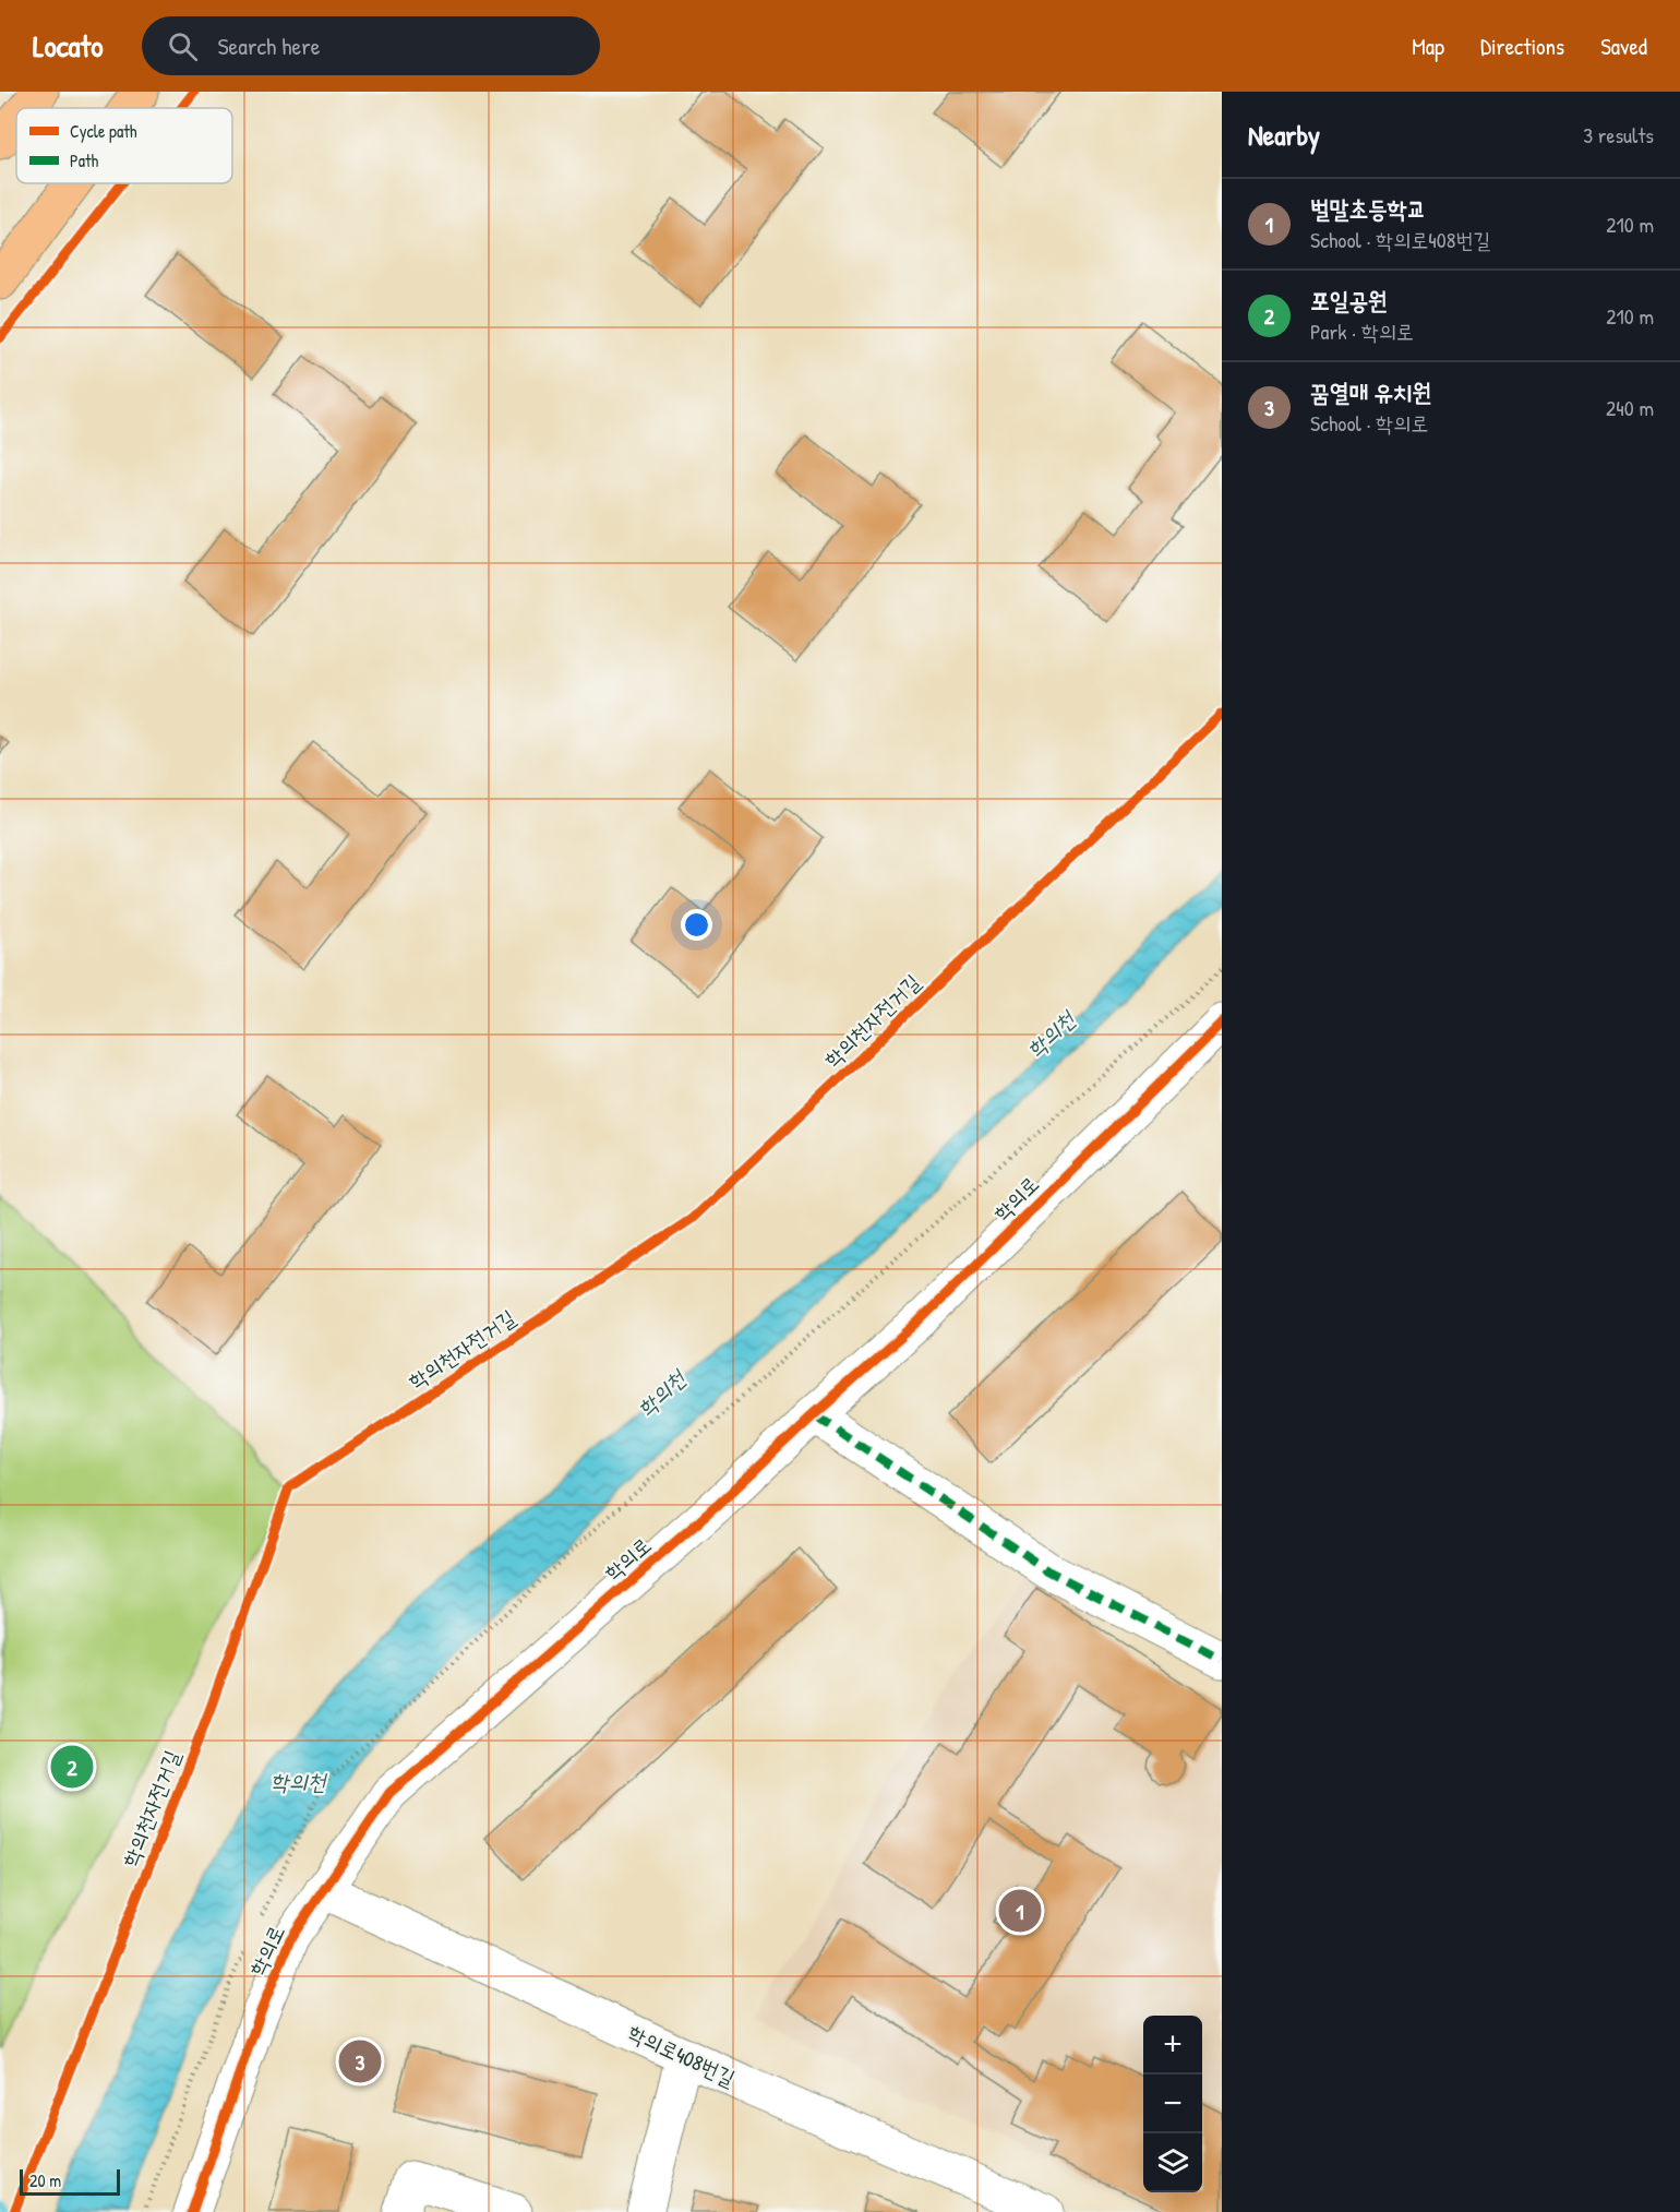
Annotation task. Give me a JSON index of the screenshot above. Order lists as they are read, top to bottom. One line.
{"streets":{"street":["학의로","학의로408번길"],"cycle path":["학의천자전거길"]},"crossings":[["학의로","학의로408번길"]],"water":["학의천"],"legend":["Cycle path","Path"],"scale_bar":"20 m","page":{"header":"Locato","search":"Search here","nav":["Map","Directions","Saved"],"heading":["Nearby","3 results"],"list":[{"mark":"1","name":"벌말초등학교","note":"School · 학의로408번길","value":"210 m"},{"mark":"2","name":"포일공원","note":"Park · 학의로","value":"210 m"},{"mark":"3","name":"꿈열매 유치원","note":"School · 학의로","value":"240 m"}],"pins":["2","1","3"],"map_buttons":["+","−"],"scale":"20 m"}}
